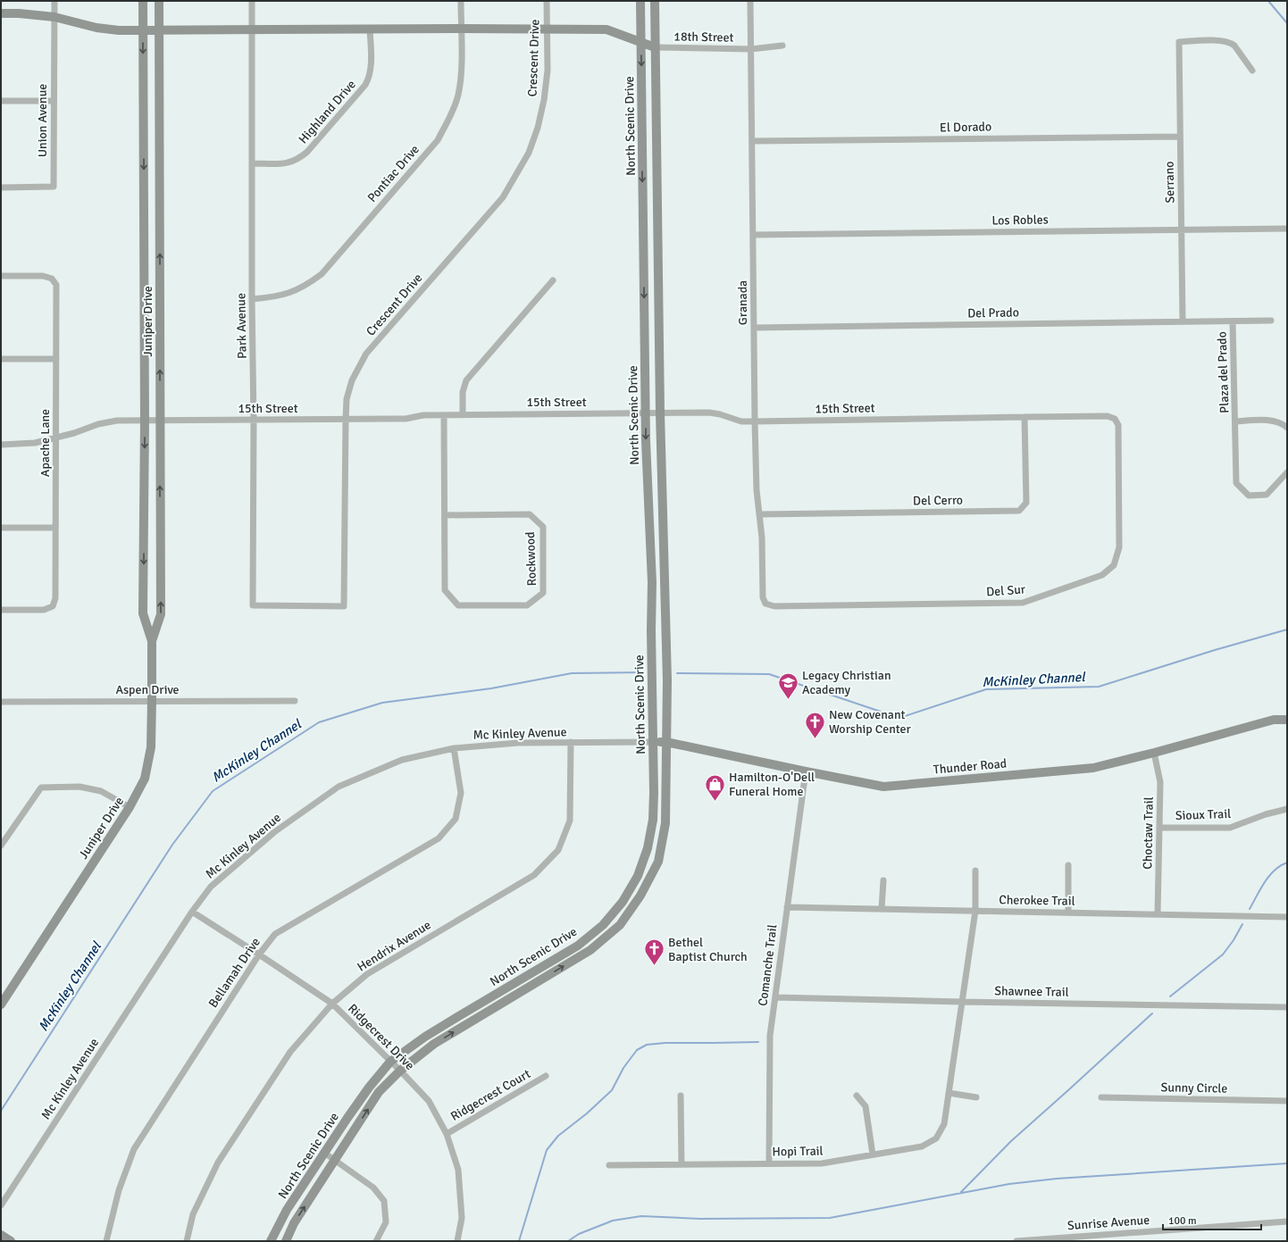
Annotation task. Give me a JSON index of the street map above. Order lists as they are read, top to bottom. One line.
{"streets":{"street":["18th Street","Crescent Drive","Highland Drive","Union Avenue","North Scenic Drive","El Dorado","Pontiac Drive","Serrano","Los Robles","Granada","Del Prado","Juniper Drive","Park Avenue","Plaza del Prado","15th Street","Apache Lane","Del Cerro","Rockwood","Del Sur","Aspen Drive","Mc Kinley Avenue","Thunder Road","Sioux Trail","Choctaw Trail","Cherokee Trail","Hendrix Avenue","Comanche Trail","Bellamah Drive","Shawnee Trail","Ridgecrest Drive","Sunny Circle","Ridgecrest Court","Hopi Trail","Sunrise Avenue"]},"crossings":[["18th Street","North Scenic Drive"],["18th Street","Granada"],["Crescent Drive","Park Avenue"],["Crescent Drive","15th Street"],["Highland Drive","Park Avenue"],["North Scenic Drive","15th Street"],["North Scenic Drive","Mc Kinley Avenue"],["North Scenic Drive","Thunder Road"],["North Scenic Drive","Ridgecrest Drive"],["El Dorado","Serrano"],["El Dorado","Granada"],["Pontiac Drive","Park Avenue"],["Serrano","Los Robles"],["Serrano","Del Prado"],["Los Robles","Granada"],["Granada","Del Prado"],["Granada","15th Street"],["Granada","Del Cerro"],["Granada","Del Sur"],["Del Prado","Plaza del Prado"],["Juniper Drive","15th Street"],["Juniper Drive","Aspen Drive"],["Park Avenue","15th Street"],["15th Street","Apache Lane"],["15th Street","Del Cerro"],["15th Street","Rockwood"],["15th Street","Del Sur"],["Mc Kinley Avenue","Thunder Road"],["Mc Kinley Avenue","Hendrix Avenue"],["Mc Kinley Avenue","Bellamah Drive"],["Mc Kinley Avenue","Ridgecrest Drive"],["Thunder Road","Choctaw Trail"],["Thunder Road","Comanche Trail"],["Sioux Trail","Choctaw Trail"],["Choctaw Trail","Cherokee Trail"],["Cherokee Trail","Comanche Trail"],["Cherokee Trail","Hopi Trail"],["Hendrix Avenue","Ridgecrest Drive"],["Comanche Trail","Shawnee Trail"],["Comanche Trail","Hopi Trail"],["Bellamah Drive","Ridgecrest Drive"],["Shawnee Trail","Hopi Trail"],["Ridgecrest Drive","Ridgecrest Court"]],"water":["McKinley Channel"],"places":{"school or university":["Legacy Christian Academy"],"church":["New Covenant Worship Center","Bethel Baptist Church"],"shop":["Hamilton-O'Dell Funeral Home"]},"scale_bar":"100 m"}
